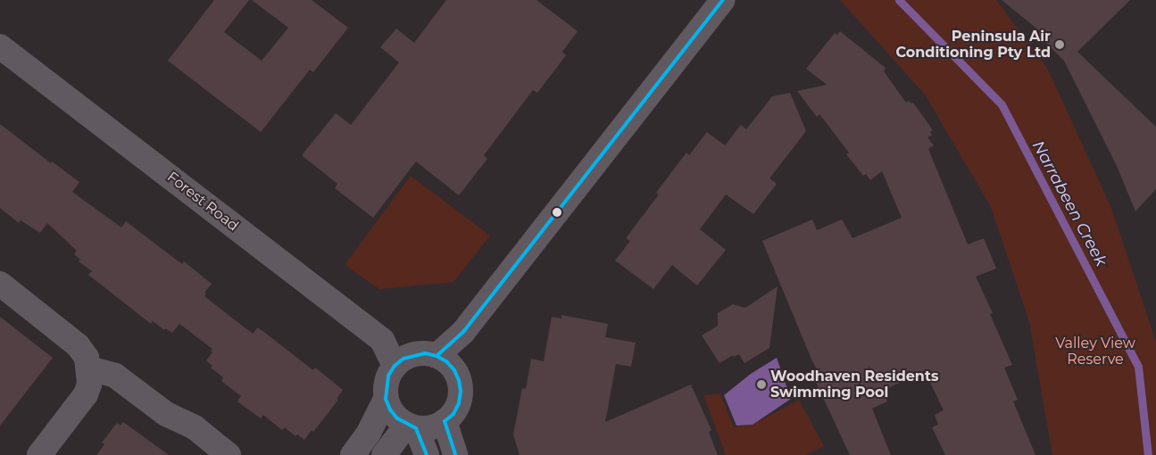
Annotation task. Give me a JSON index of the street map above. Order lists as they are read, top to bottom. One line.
{"streets":{"street":["Forest Road"]},"water":["Narrabeen Creek"],"parks":["Valley View Reserve"],"places":["Peninsula Air Conditioning Pty Ltd","Woodhaven Residents Swimming Pool"]}
